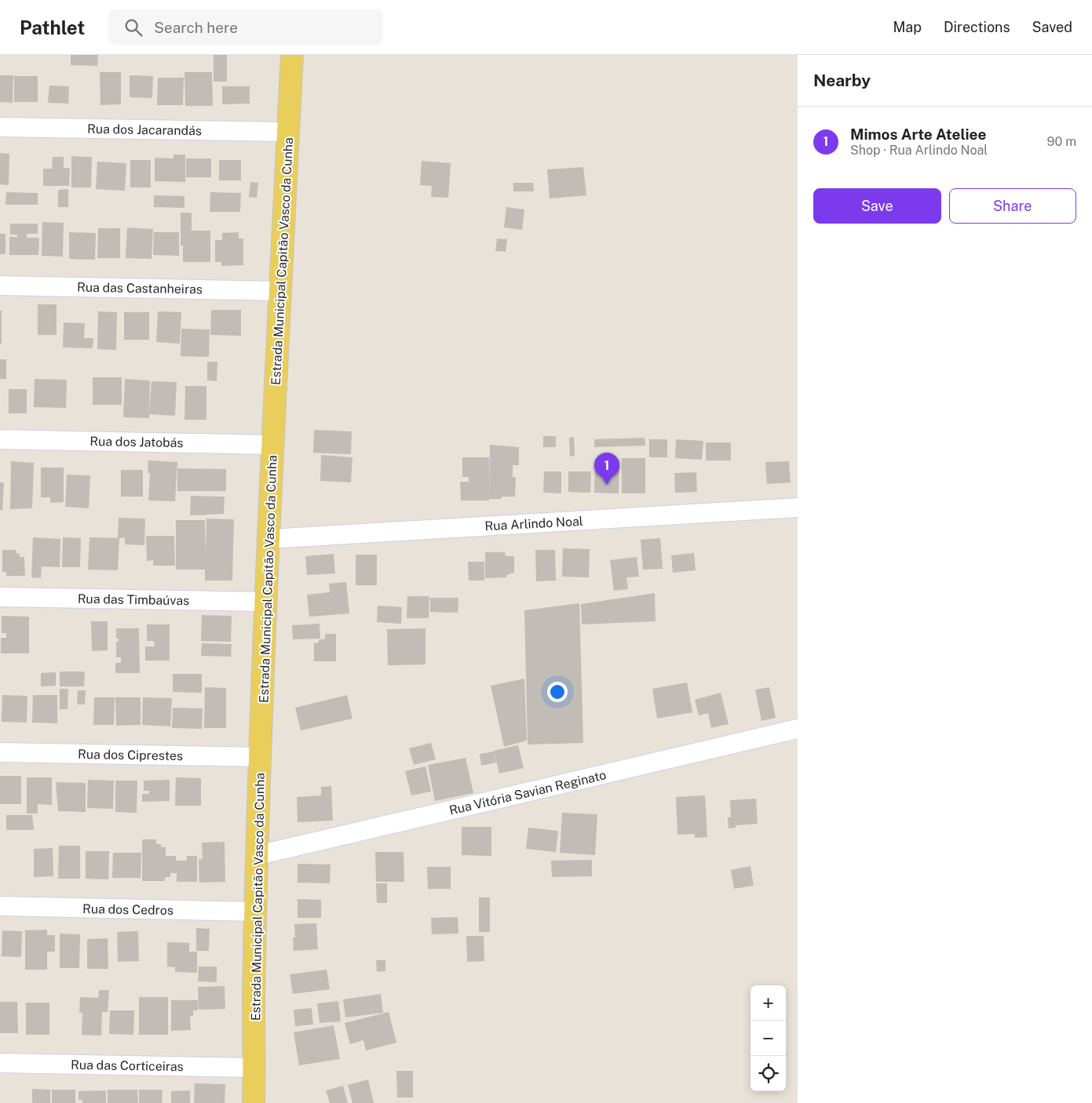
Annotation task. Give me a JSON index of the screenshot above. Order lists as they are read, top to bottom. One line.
{"streets":{"main road":["Estrada Municipal Capitão Vasco da Cunha"],"street":["Rua dos Jacarandás","Rua das Castanheiras","Rua dos Jatobás","Rua Arlindo Noal","Rua das Timbaúvas","Rua dos Ciprestes","Rua Vitória Savian Reginato","Rua dos Cedros","Rua das Corticeiras"]},"crossings":[["Rua dos Jacarandás","Estrada Municipal Capitão Vasco da Cunha"],["Estrada Municipal Capitão Vasco da Cunha","Rua das Castanheiras"],["Estrada Municipal Capitão Vasco da Cunha","Rua dos Jatobás"],["Estrada Municipal Capitão Vasco da Cunha","Rua Arlindo Noal"],["Estrada Municipal Capitão Vasco da Cunha","Rua das Timbaúvas"],["Estrada Municipal Capitão Vasco da Cunha","Rua dos Ciprestes"],["Estrada Municipal Capitão Vasco da Cunha","Rua Vitória Savian Reginato"],["Estrada Municipal Capitão Vasco da Cunha","Rua dos Cedros"],["Estrada Municipal Capitão Vasco da Cunha","Rua das Corticeiras"]],"page":{"header":"Pathlet","search":"Search here","nav":["Map","Directions","Saved"],"heading":"Nearby","list":[{"mark":"1","name":"Mimos Arte Ateliee","note":"Shop · Rua Arlindo Noal","value":"90 m"}],"buttons":["Save","Share"],"pins":"1","map_buttons":["+","−"]}}
